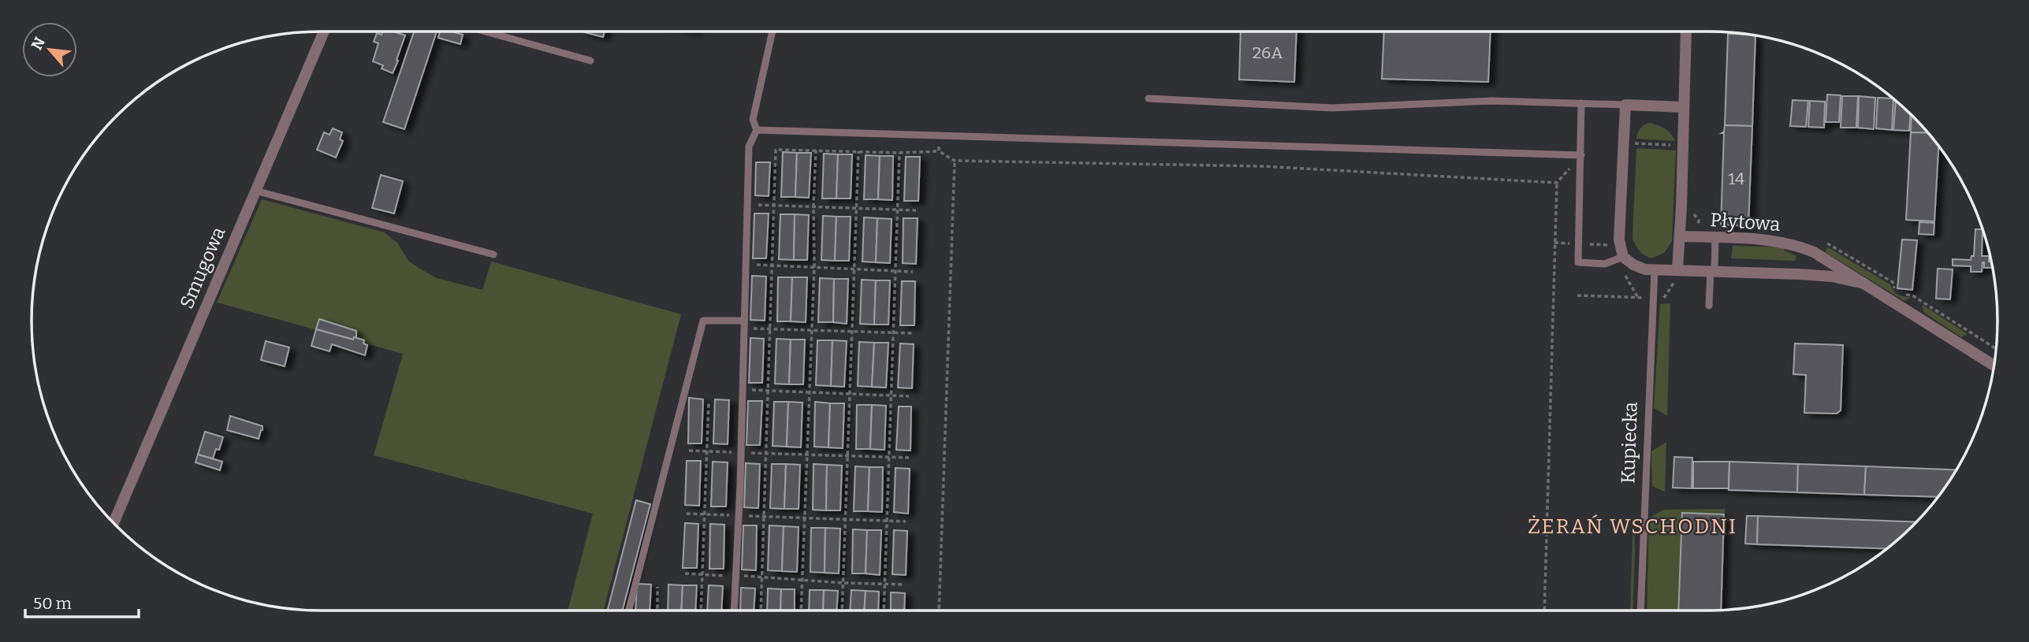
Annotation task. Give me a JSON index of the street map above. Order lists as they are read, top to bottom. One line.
{"streets":{"street":["Płytowa","Smugowa"],"lane":["Kupiecka"]},"districts":["ŻERAŃ WSCHODNI"],"house_numbers":["26A","14"],"scale_bar":"50 m","north":"top left"}
